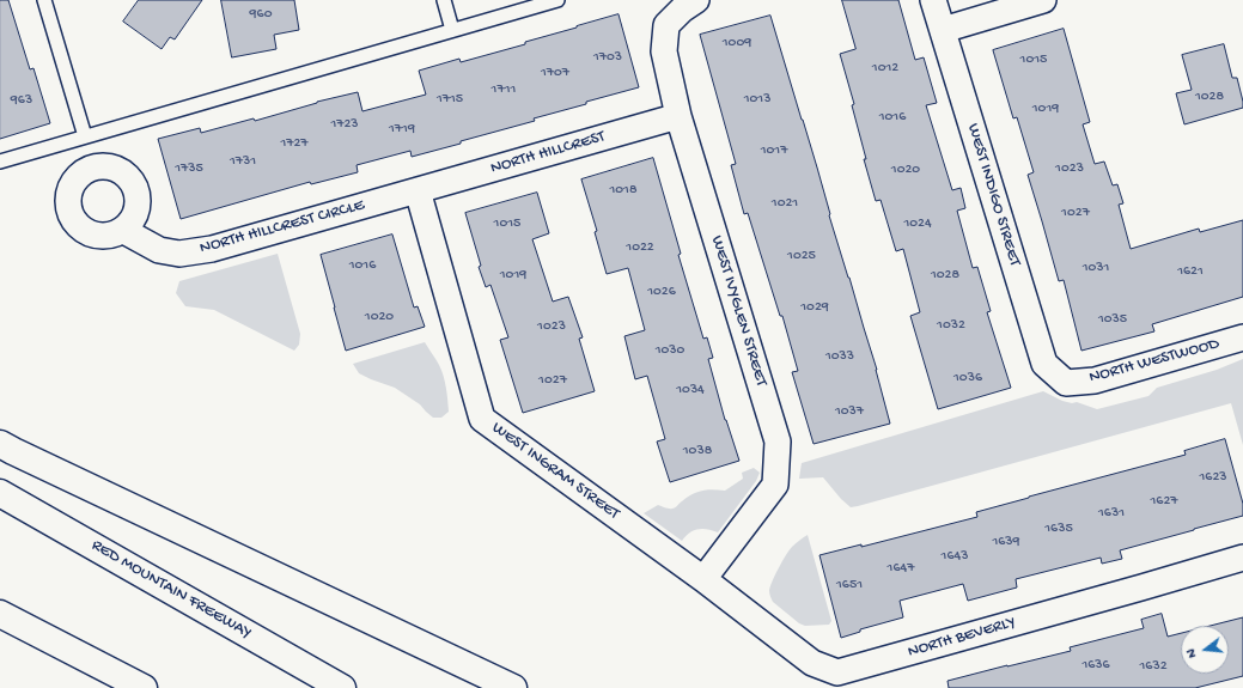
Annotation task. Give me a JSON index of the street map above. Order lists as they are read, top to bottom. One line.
{"streets":{"highway":["RED MOUNTAIN FREEWAY"],"street":["NORTH HILLCREST","WEST INDIGO STREET","NORTH HILLCREST CIRCLE","WEST IVYGLEN STREET","NORTH WESTWOOD","WEST INGRAM STREET","NORTH BEVERLY"]},"crossings":[["NORTH HILLCREST","NORTH HILLCREST CIRCLE"],["NORTH HILLCREST","WEST IVYGLEN STREET"],["NORTH HILLCREST","WEST INGRAM STREET"],["WEST INDIGO STREET","NORTH WESTWOOD"],["NORTH HILLCREST CIRCLE","WEST INGRAM STREET"],["WEST IVYGLEN STREET","WEST INGRAM STREET"],["WEST IVYGLEN STREET","NORTH BEVERLY"],["WEST INGRAM STREET","NORTH BEVERLY"]],"house_numbers":["960","1009","1703","1015","1012","1707","1711","1028","1715","1013","963","1019","1016","1723","1719","1727","1017","1731","1735","1023","1020","1018","1021","1027","1015","1024","1022","1025","1016","1031","1621","1019","1028","1026","1029","1020","1035","1032","1023","1030","1033","1036","1027","1034","1037","1038","1623","1627","1631","1635","1639","1643","1647","1651","1636","1632"],"north":"left"}
